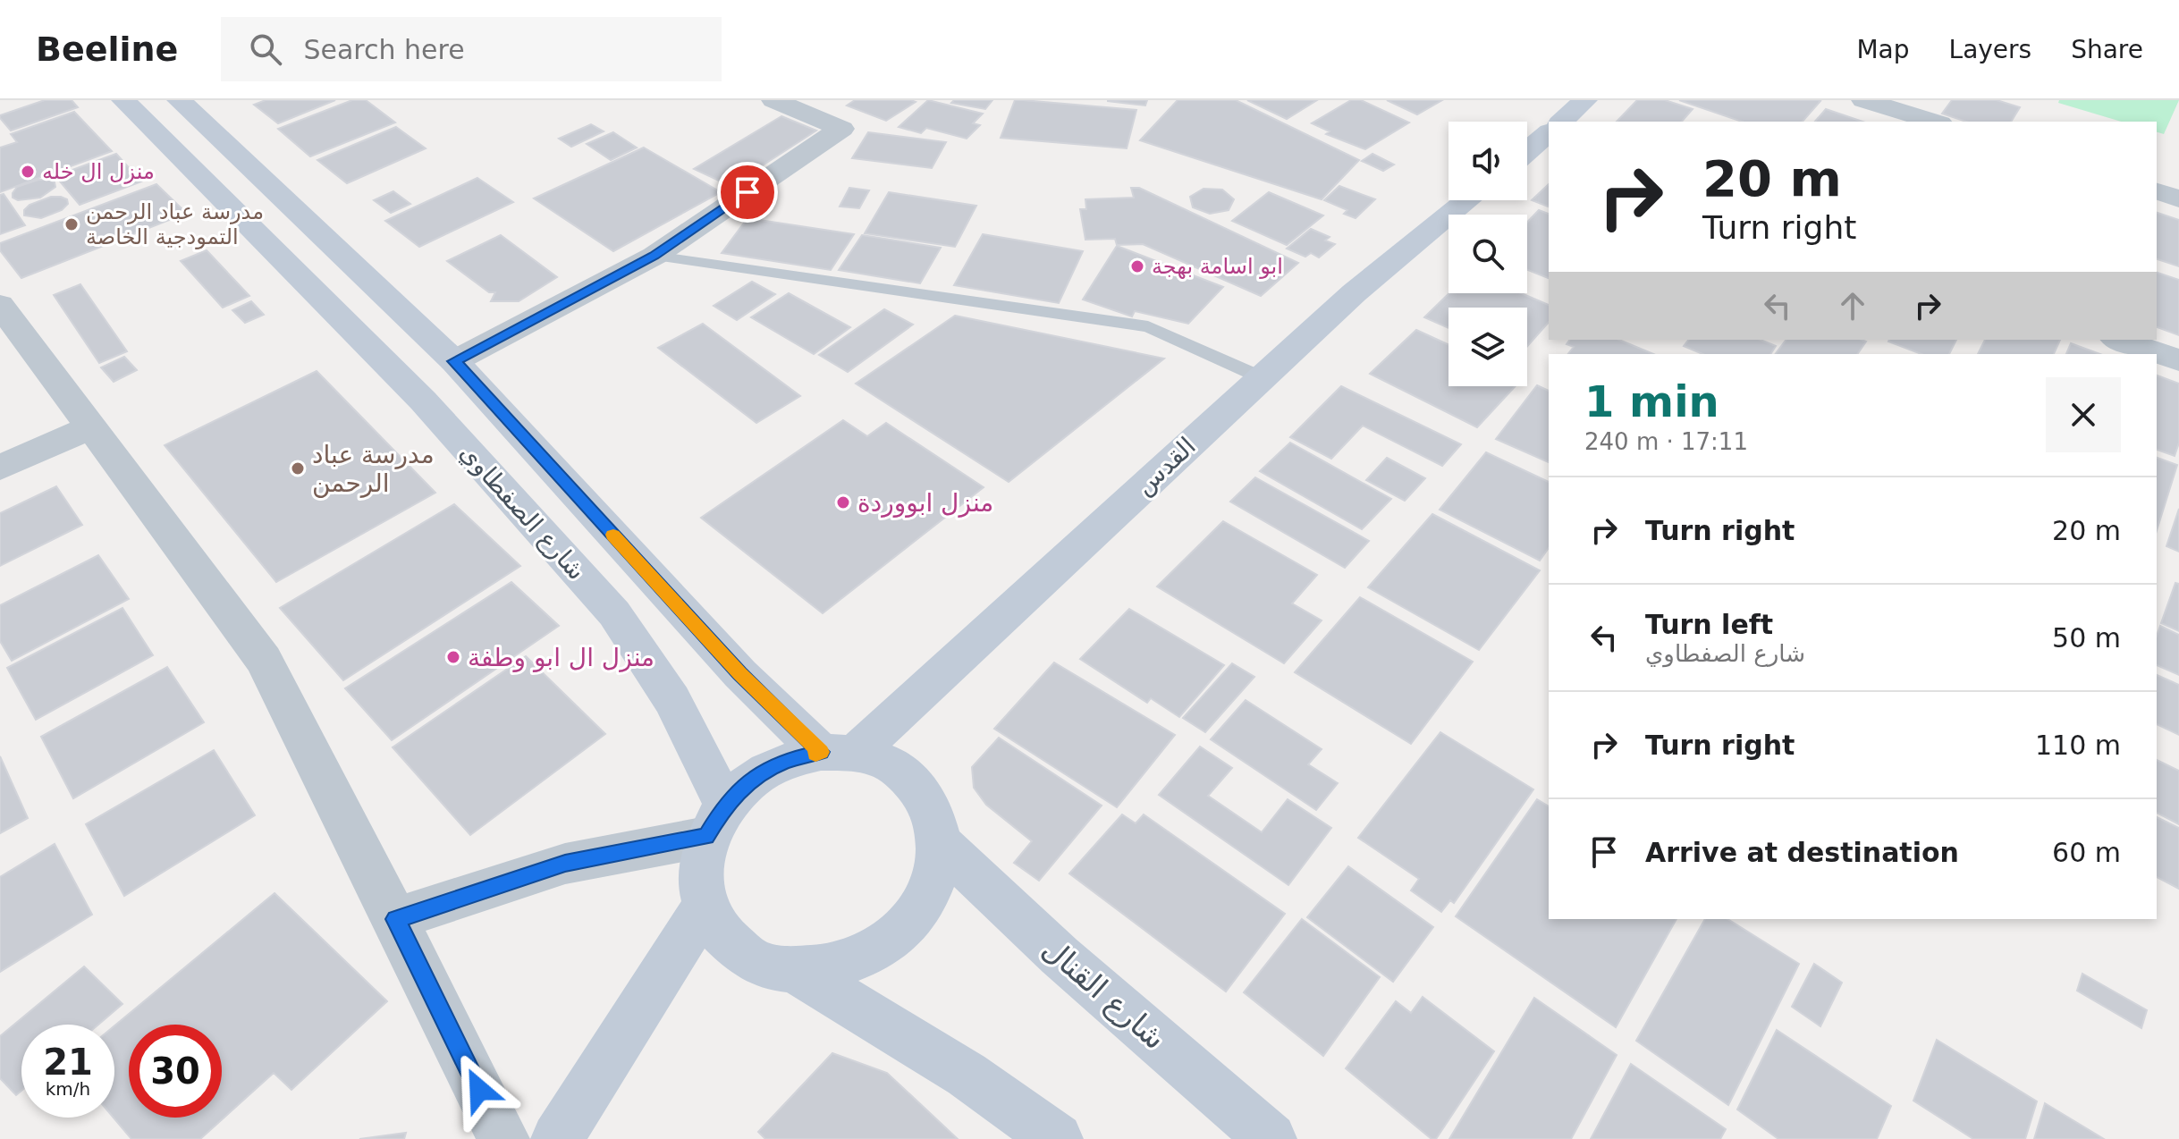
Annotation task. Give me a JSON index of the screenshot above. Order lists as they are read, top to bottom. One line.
{"streets":{"main road":["القدس","شارع الصفطاوي","شارع القنال"]},"crossings":[["القدس","شارع الصفطاوي"],["القدس","شارع القنال"],["شارع الصفطاوي","شارع القنال"]],"places":["منزل ال خله","مدرسة عباد الرحمن التمودجية الخاصة","ابو اسامة بهجة","مدرسة عباد الرحمن","منزل ابووردة","منزل ال ابو وطفة"],"page":{"header":"Beeline","search":"Search here","nav":["Map","Layers","Share"],"turn":["20 m","Turn right"],"heading":["1 min","240 m · 17:11"],"list":[{"name":"Turn right","value":"20 m"},{"name":"Turn left","note":"شارع الصفطاوي","value":"50 m"},{"name":"Turn right","value":"110 m"},{"name":"Arrive at destination","value":"60 m"}],"speed":"21 km/h","limit":"30"}}
